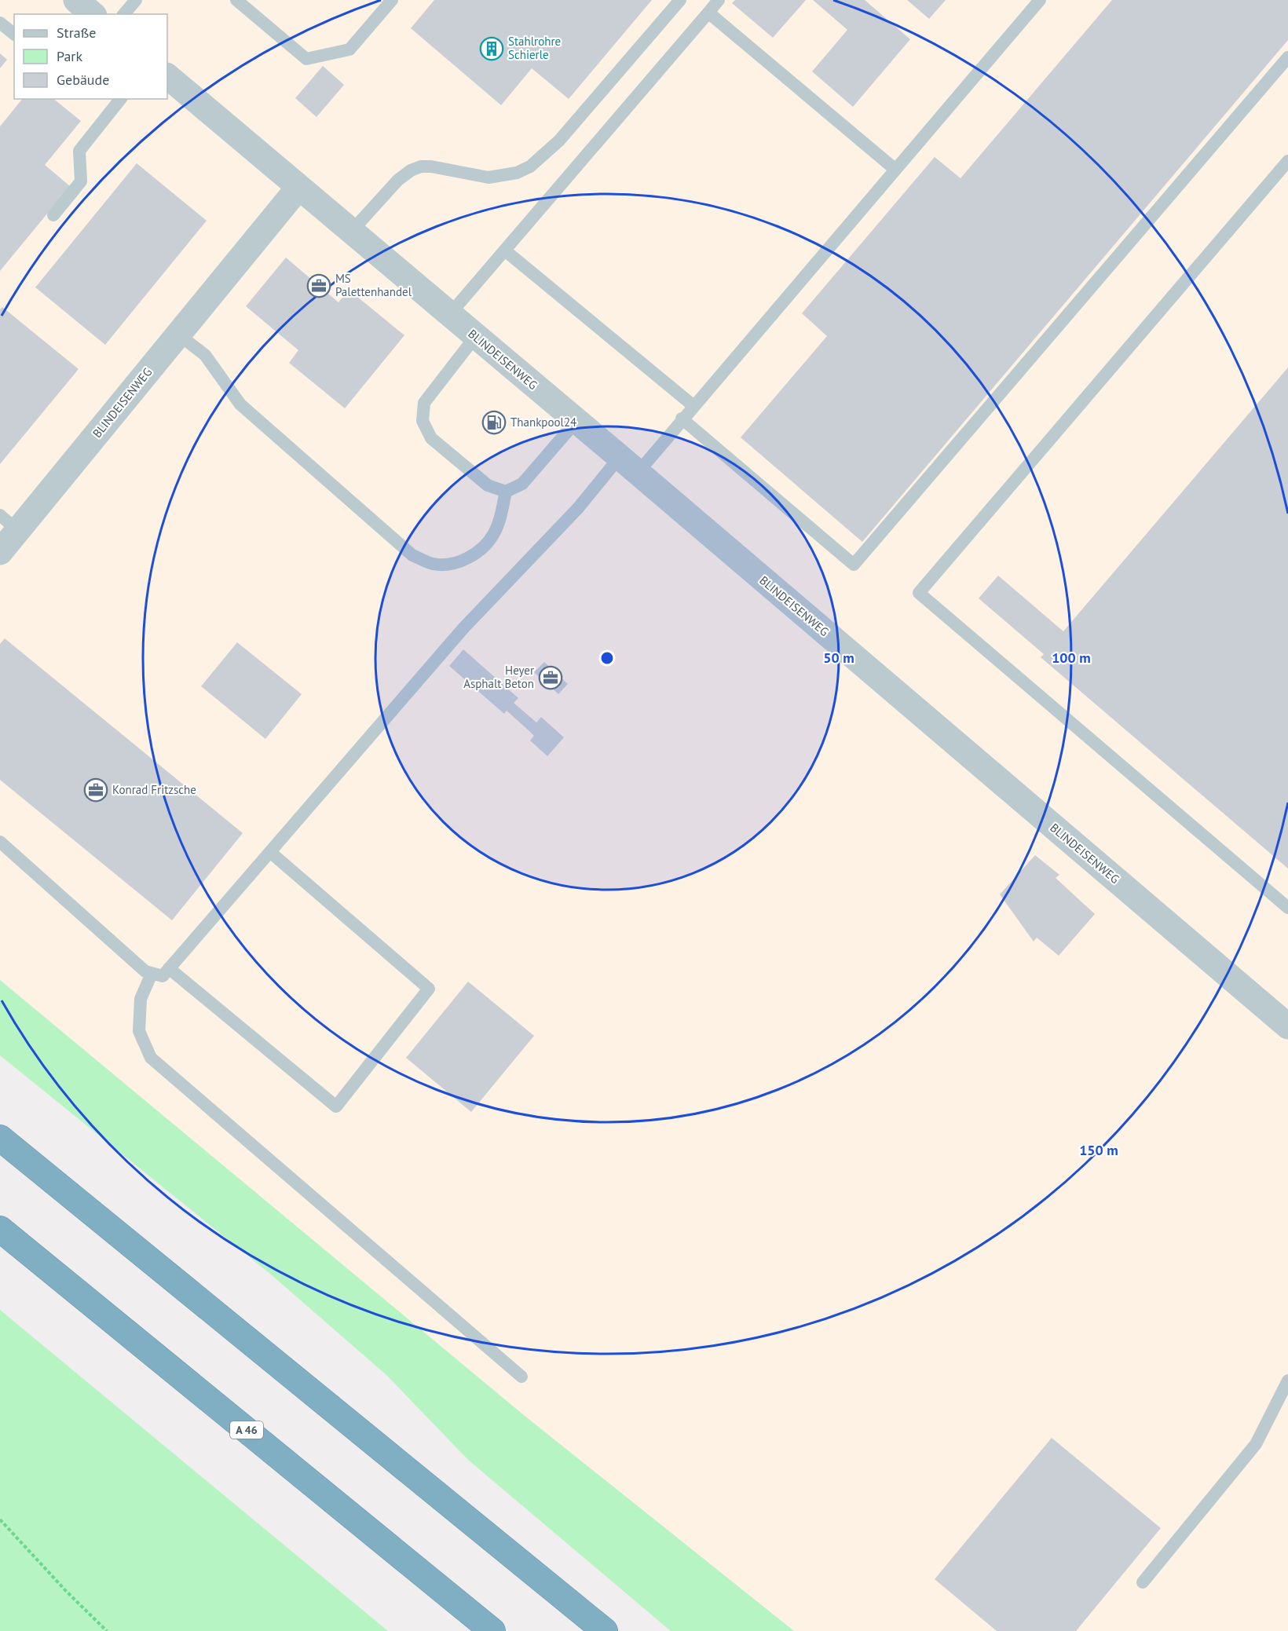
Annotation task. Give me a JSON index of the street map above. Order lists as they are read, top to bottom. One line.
{"streets":{"highway":["A 46"],"street":["BLINDEISENWEG"]},"places":{"building":["Stahlrohre Schierle"],"office":["MS Palettenhandel","Heyer Asphalt Beton","Konrad Fritzsche"],"fuel station":["Thankpool24"]},"legend":["Straße","Park","Gebäude"],"rings":["50 m","100 m","150 m"]}
